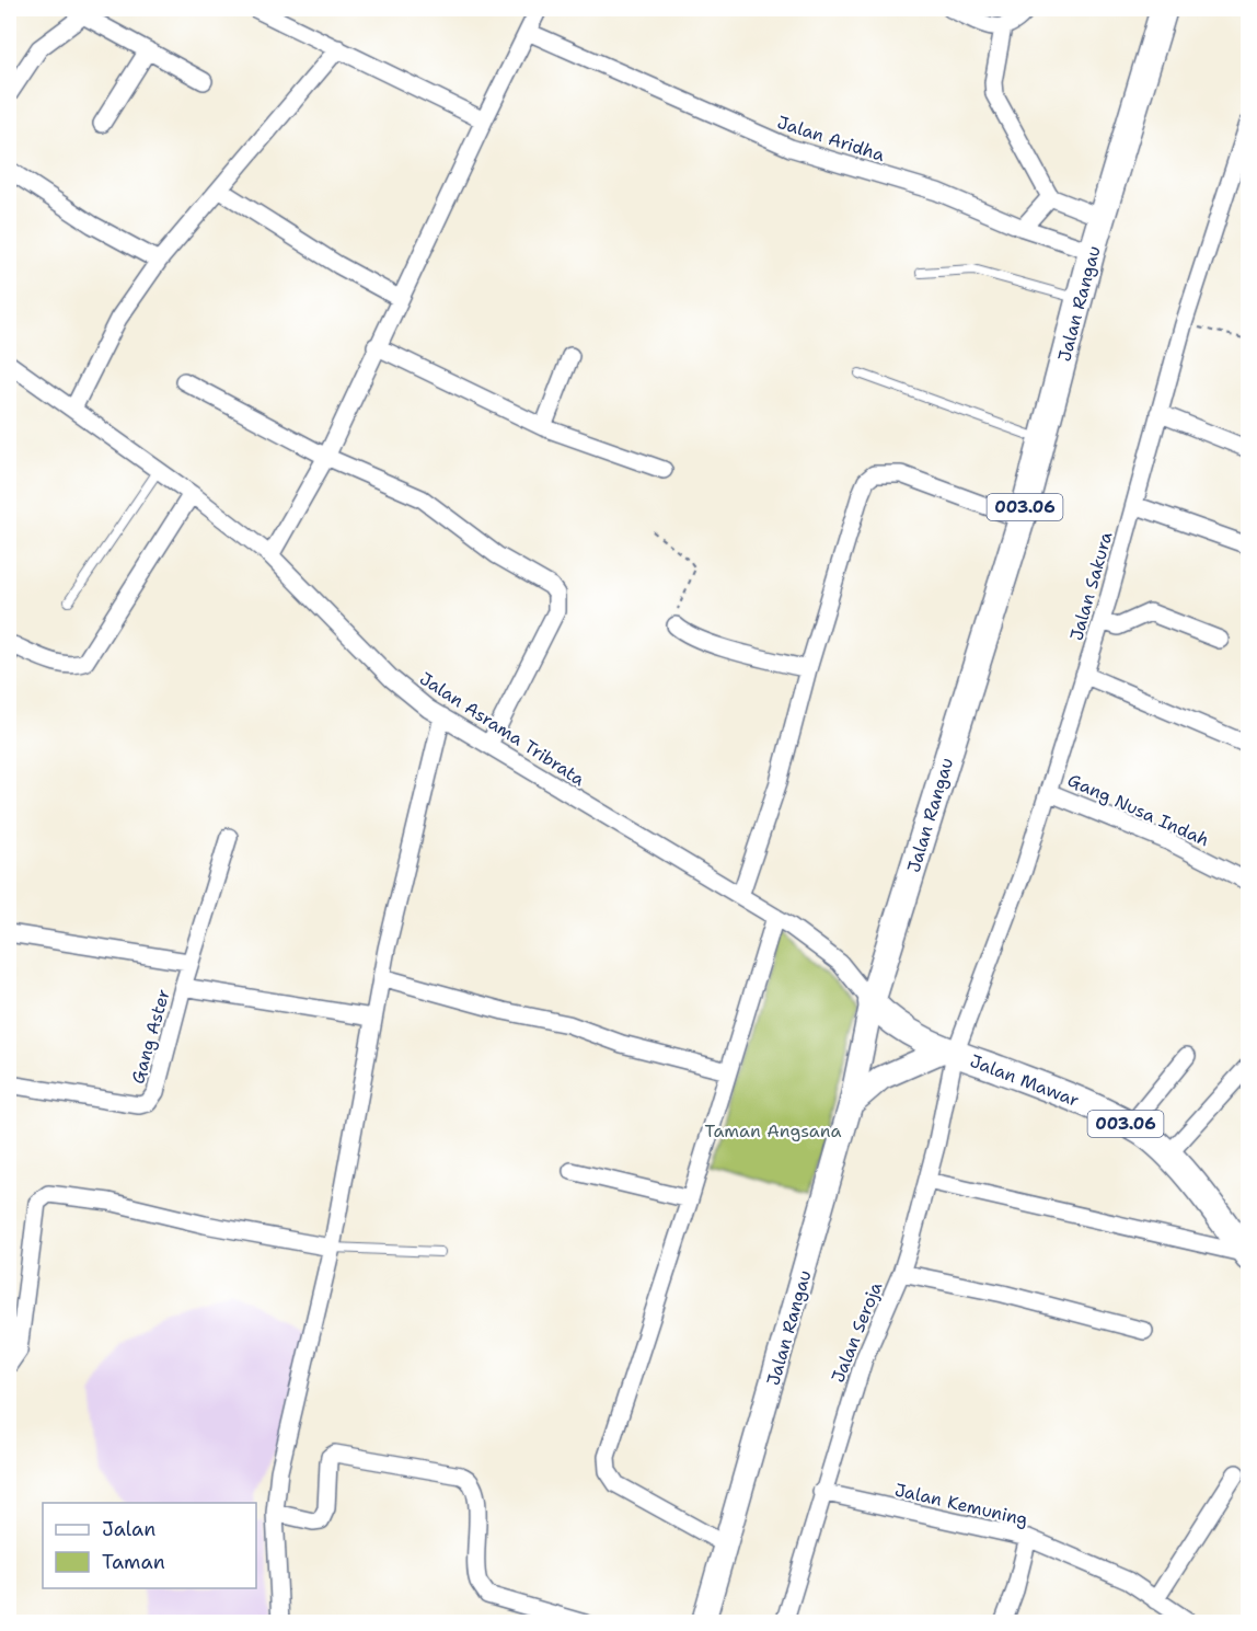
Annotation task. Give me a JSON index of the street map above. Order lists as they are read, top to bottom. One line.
{"streets":{"main road":["Jalan Rangau","003.06","Jalan Mawar"],"street":["Jalan Aridha","Jalan Sakura","Jalan Asrama Tribrata","Gang Nusa Indah","Gang Aster","Jalan Seroja","Jalan Kemuning"]},"crossings":[["Jalan Aridha","Jalan Rangau"],["Jalan Rangau","Jalan Asrama Tribrata"],["Jalan Rangau","Jalan Mawar"],["Jalan Sakura","Gang Nusa Indah"],["Jalan Sakura","Jalan Mawar"],["Jalan Sakura","Jalan Seroja"],["Jalan Asrama Tribrata","Jalan Mawar"],["Jalan Mawar","Jalan Seroja"],["Jalan Seroja","Jalan Kemuning"]],"parks":["Taman Angsana"],"legend":["Jalan","Taman"]}
